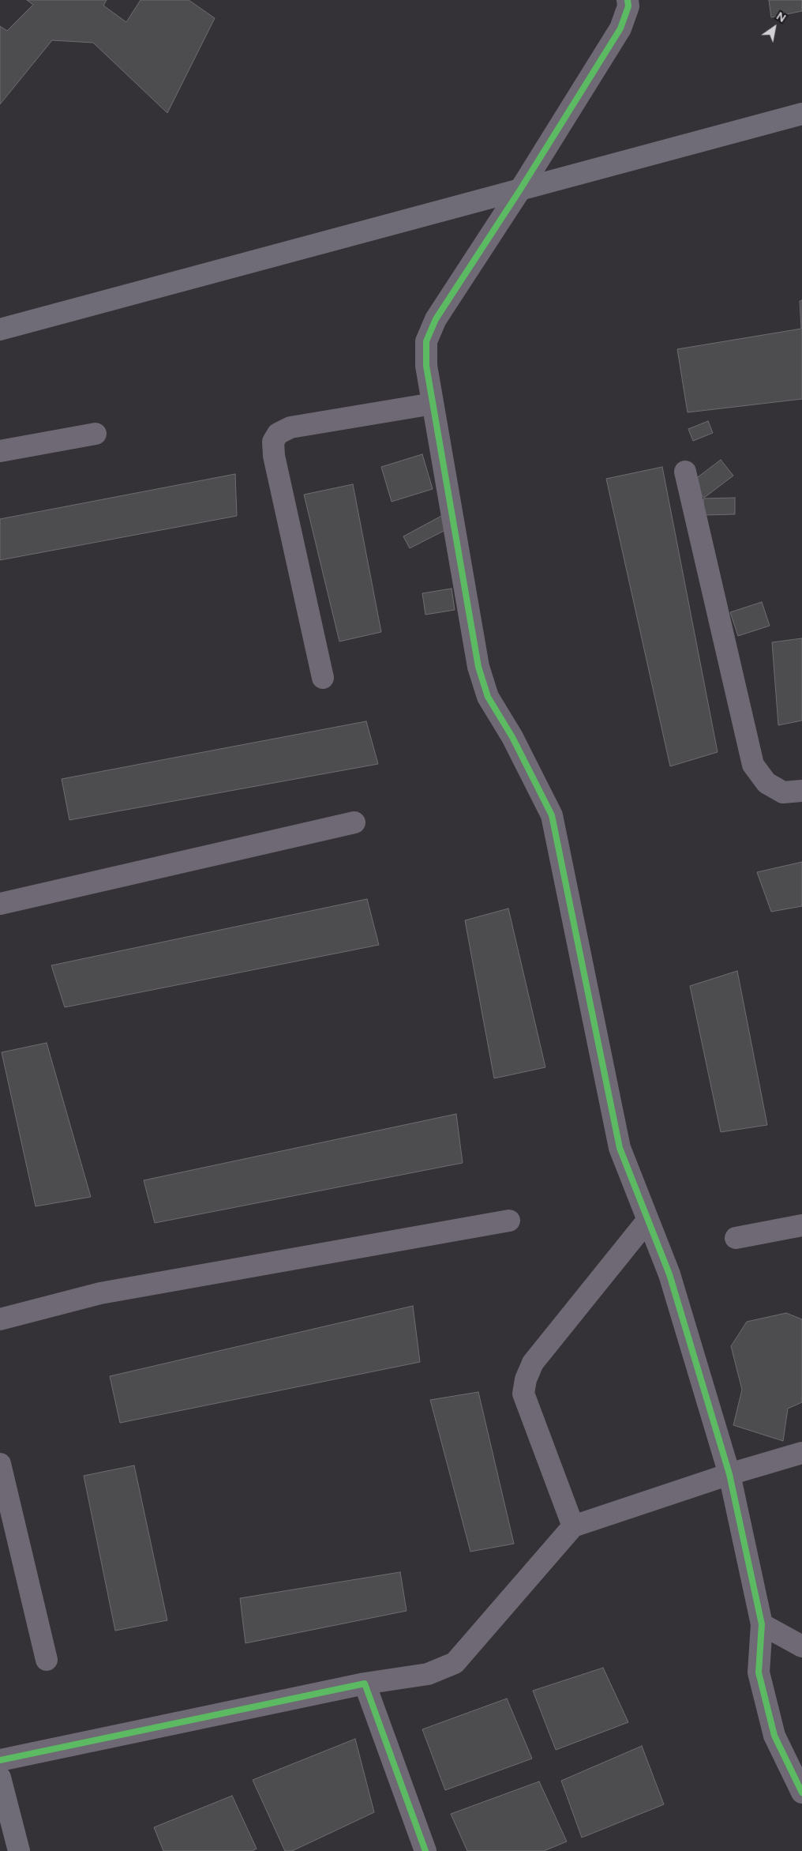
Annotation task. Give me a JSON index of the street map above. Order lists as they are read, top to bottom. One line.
{"north":"top right"}
